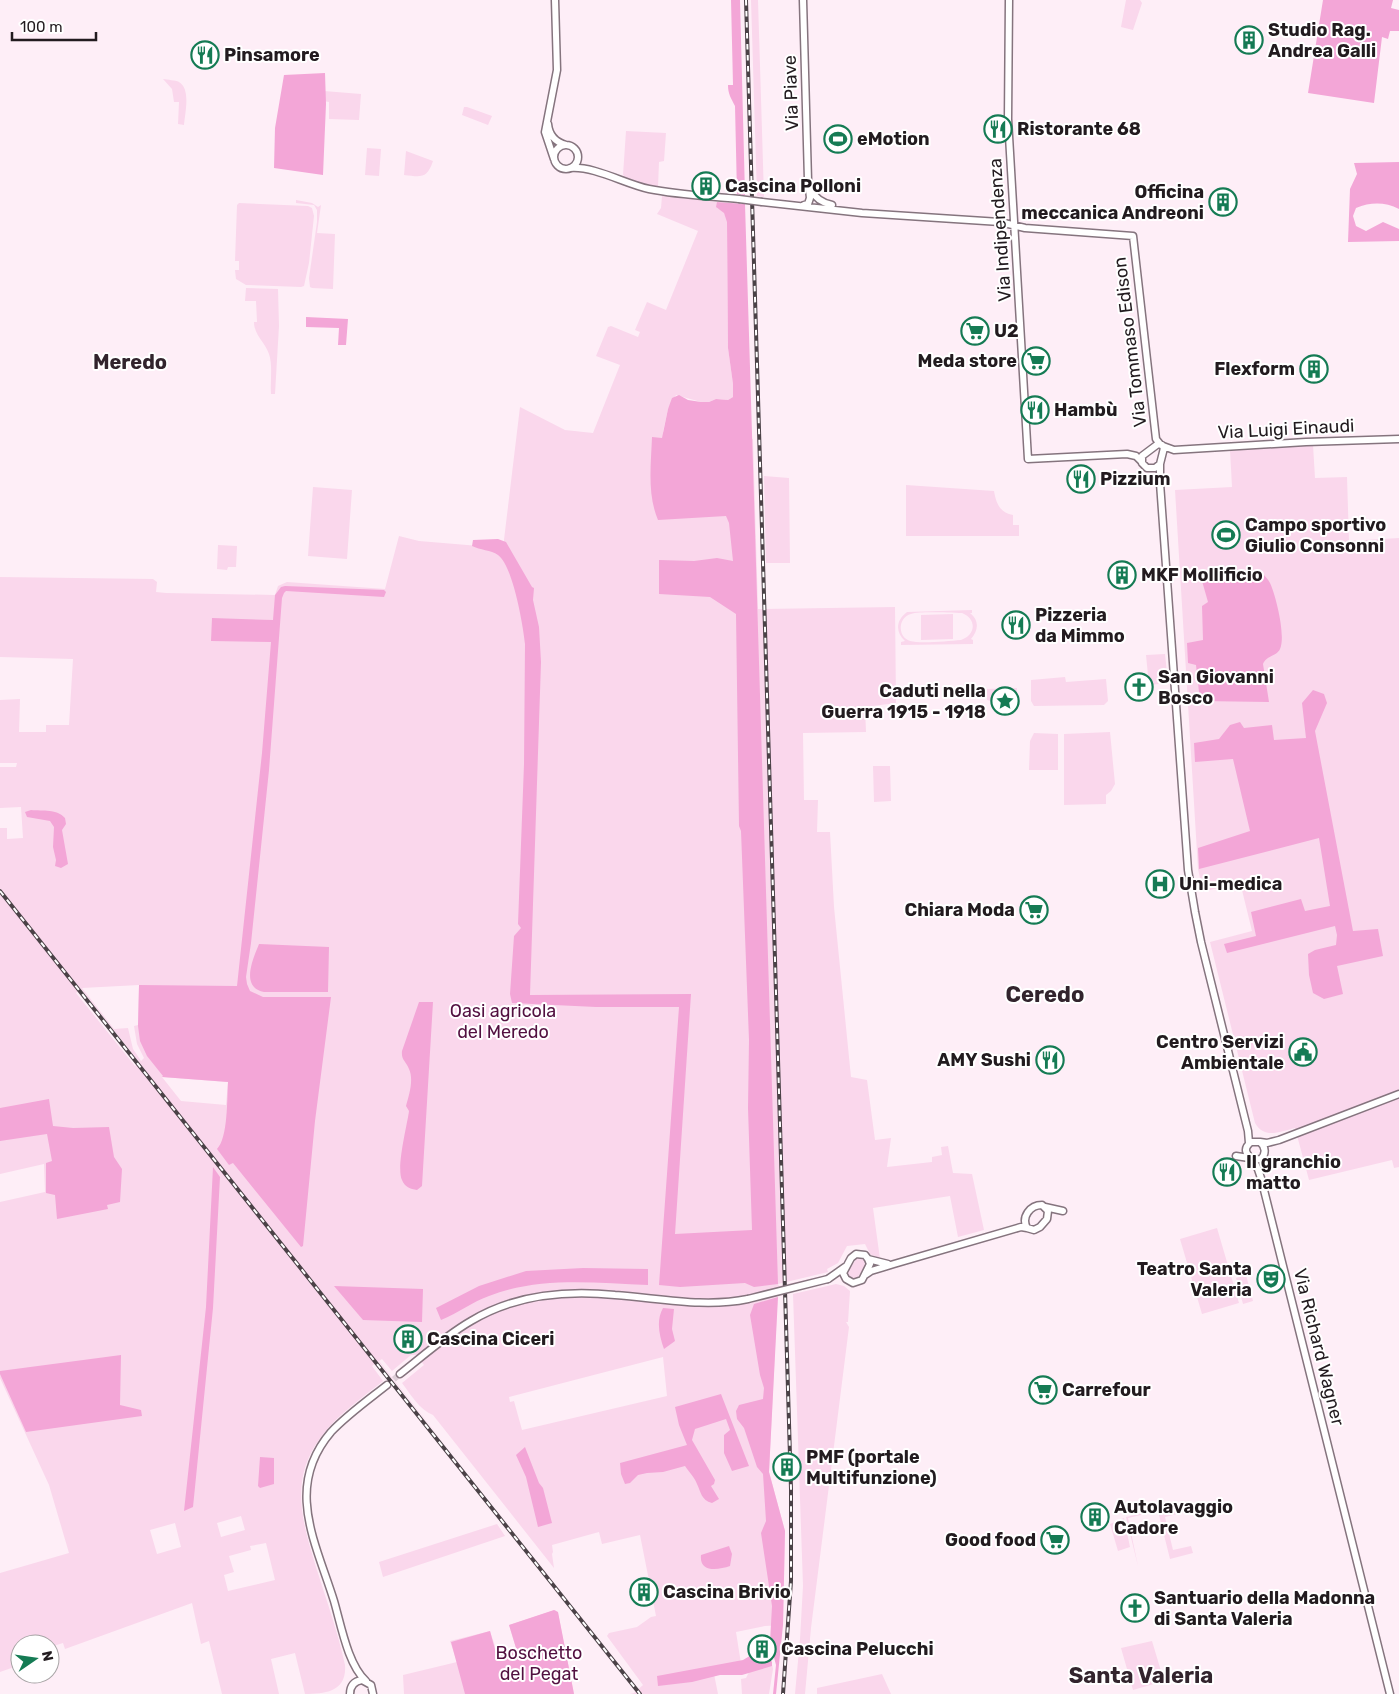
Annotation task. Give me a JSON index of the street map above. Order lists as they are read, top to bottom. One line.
{"streets":{"street":["Via Piave","Via Indipendenza","Via Tommaso Edison","Via Luigi Einaudi","Via Richard Wagner"]},"crossings":[["Via Indipendenza","Via Tommaso Edison"],["Via Tommaso Edison","Via Luigi Einaudi"]],"districts":["Meredo","Ceredo","Santa Valeria"],"parks":["Oasi agricola del Meredo","Boschetto del Pegat"],"places":{"building":["Studio Rag. Andrea Galli","Cascina Polloni","Officina meccanica Andreoni","Flexform","MKF Mollificio","Cascina Ciceri","PMF (portale Multifunzione)","Autolavaggio Cadore","Cascina Brivio","Cascina Pelucchi"],"restaurant":["Pinsamore","Ristorante 68","Hambù","Pizzium","Pizzeria da Mimmo","AMY Sushi","Il granchio matto"],"sports":["eMotion","Campo sportivo Giulio Consonni"],"supermarket":["U2","Meda store","Chiara Moda","Carrefour","Good food"],"church":["San Giovanni Bosco","Santuario della Madonna di Santa Valeria"],"place":["Caduti nella Guerra 1915 - 1918"],"hospital":["Uni-medica"],"public building":["Centro Servizi Ambientale"],"theatre":["Teatro Santa Valeria"]},"scale_bar":"100 m","north":"right"}
